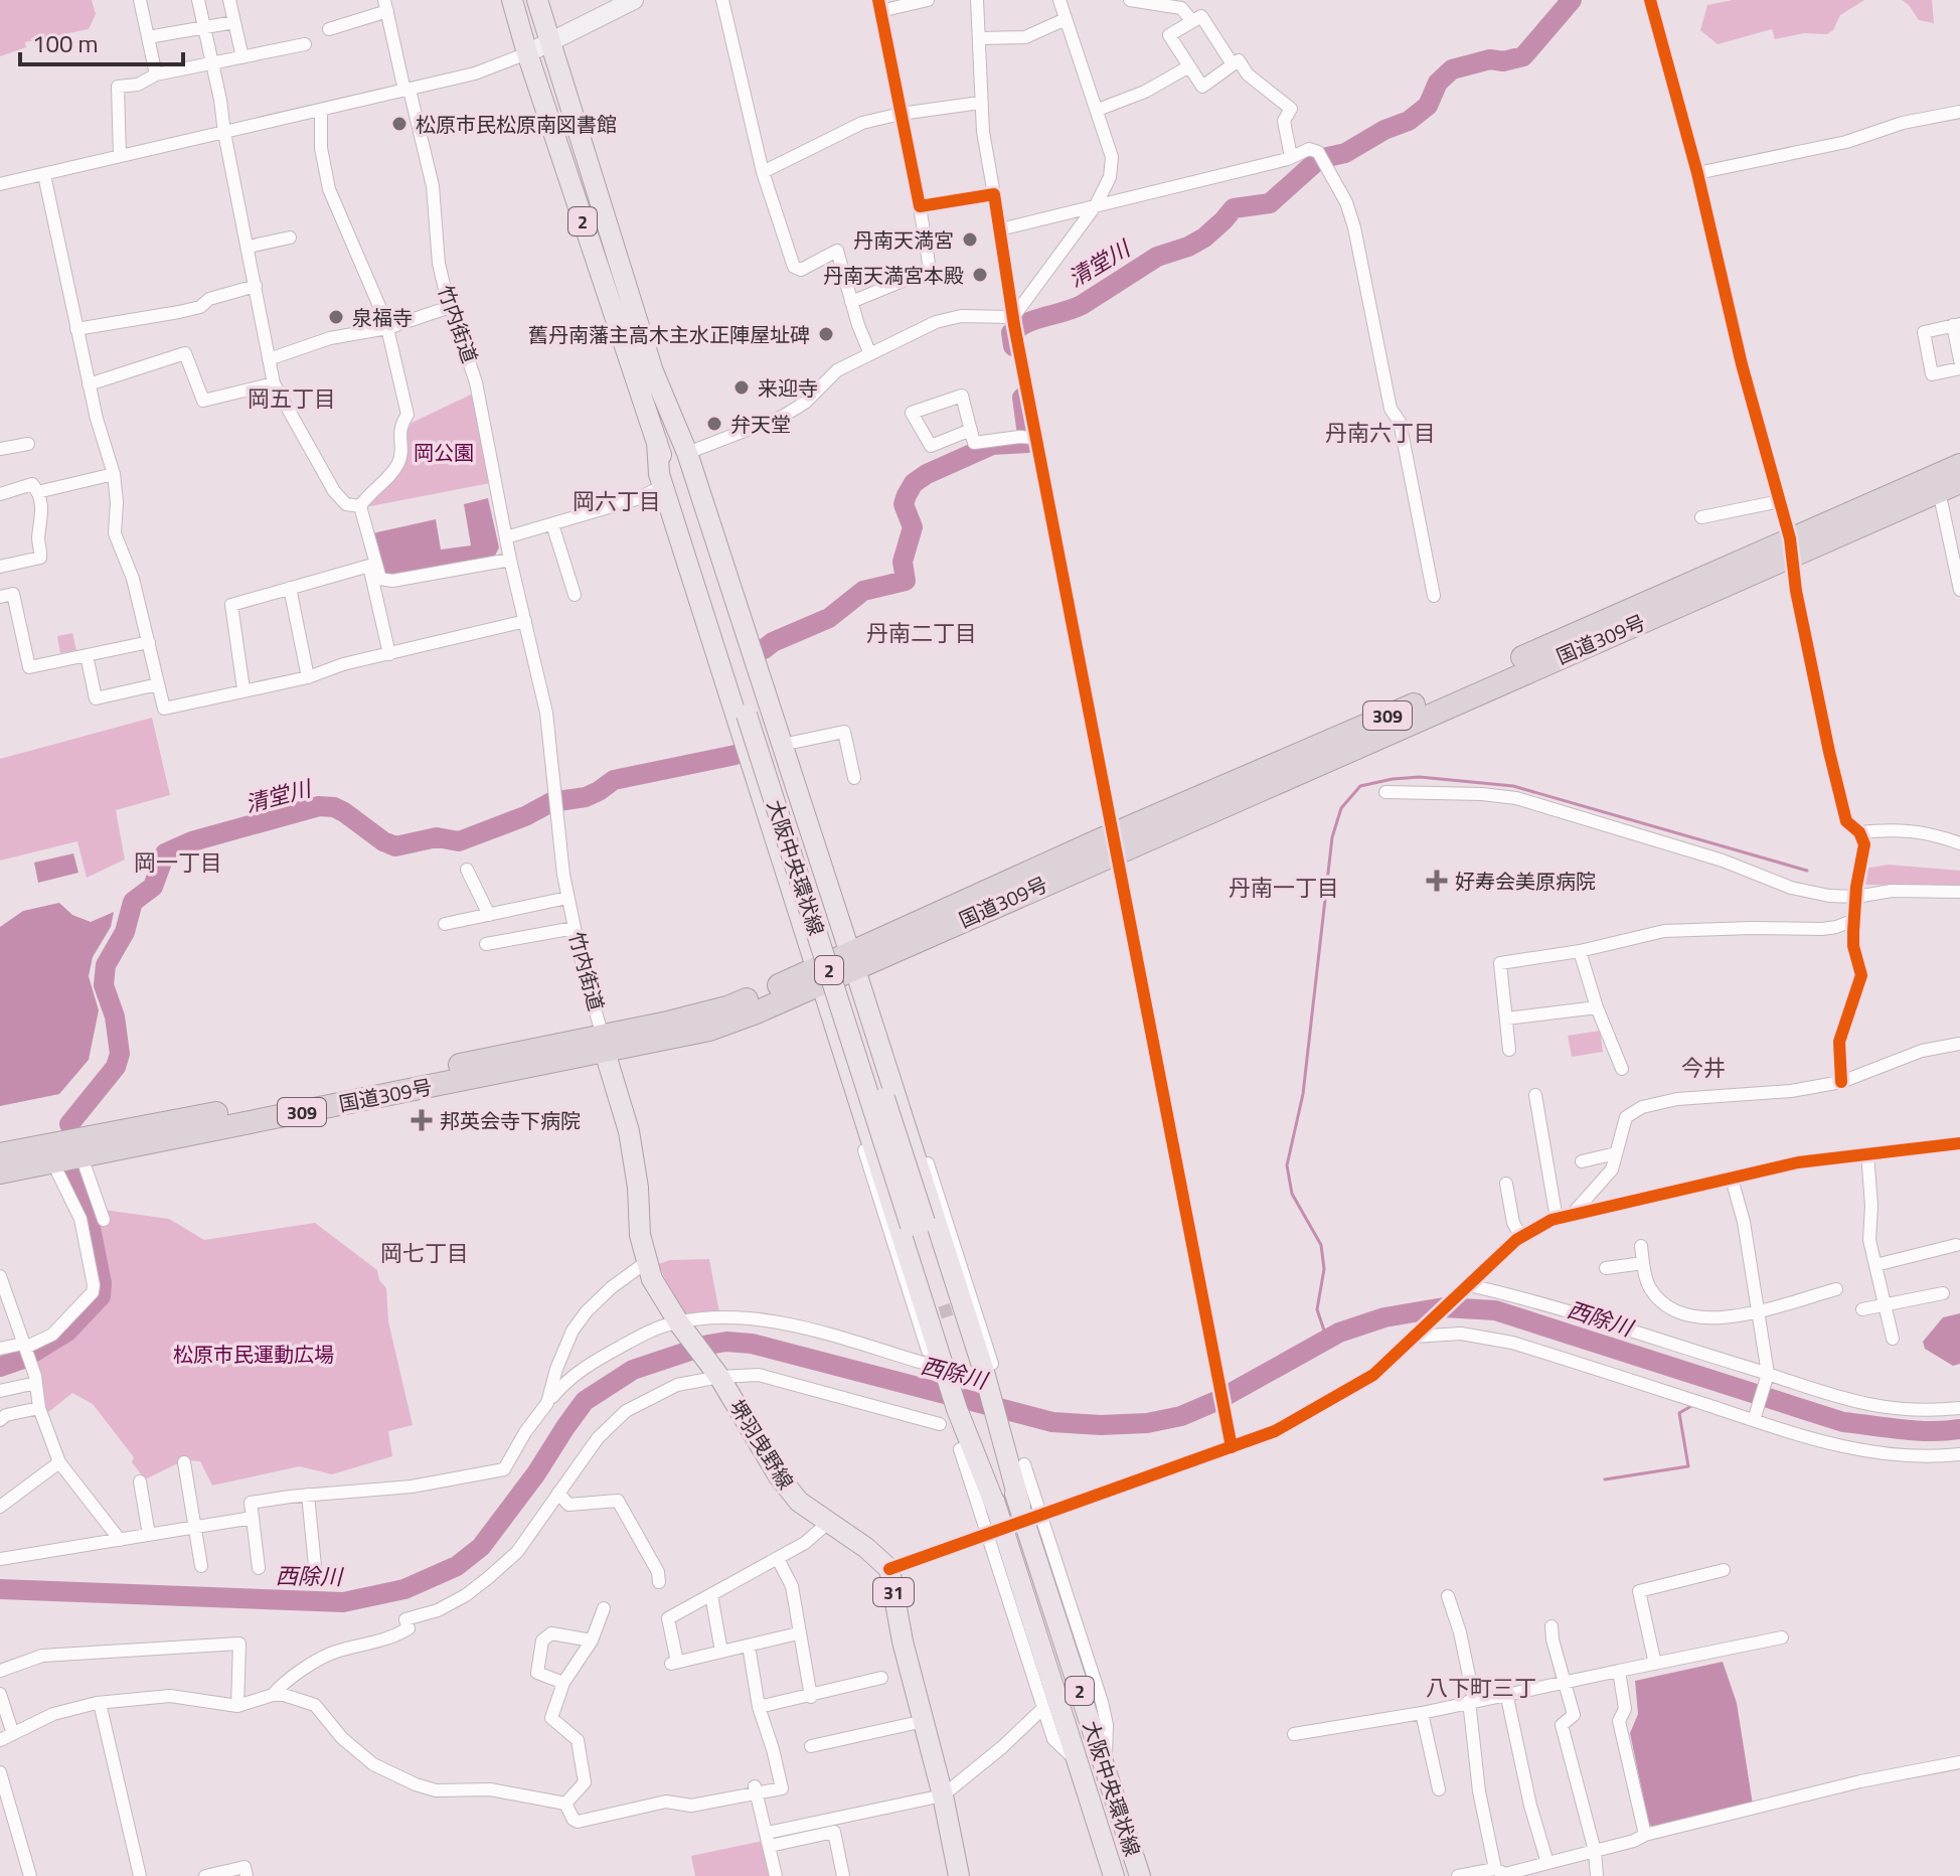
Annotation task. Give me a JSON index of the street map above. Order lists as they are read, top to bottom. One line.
{"streets":{"highway":["国道309号","309"],"main road":["2","大阪中央環状線","堺羽曳野線","31"],"street":["竹内街道"]},"crossings":[["竹内街道","国道309号"],["竹内街道","堺羽曳野線"],["国道309号","堺羽曳野線"],["堺羽曳野線","31"]],"districts":["岡五丁目","丹南六丁目","岡六丁目","丹南二丁目","岡一丁目","丹南一丁目","今井","岡七丁目","八下町三丁"],"water":["清堂川","西除川"],"parks":["岡公園","松原市民運動広場"],"places":{"other":["松原市民松原南図書館","丹南天満宮","丹南天満宮本殿","泉福寺","舊丹南藩主高木主水正陣屋址碑","来迎寺","弁天堂"],"health":["好寿会美原病院","邦英会寺下病院"]},"scale_bar":"100 m"}
